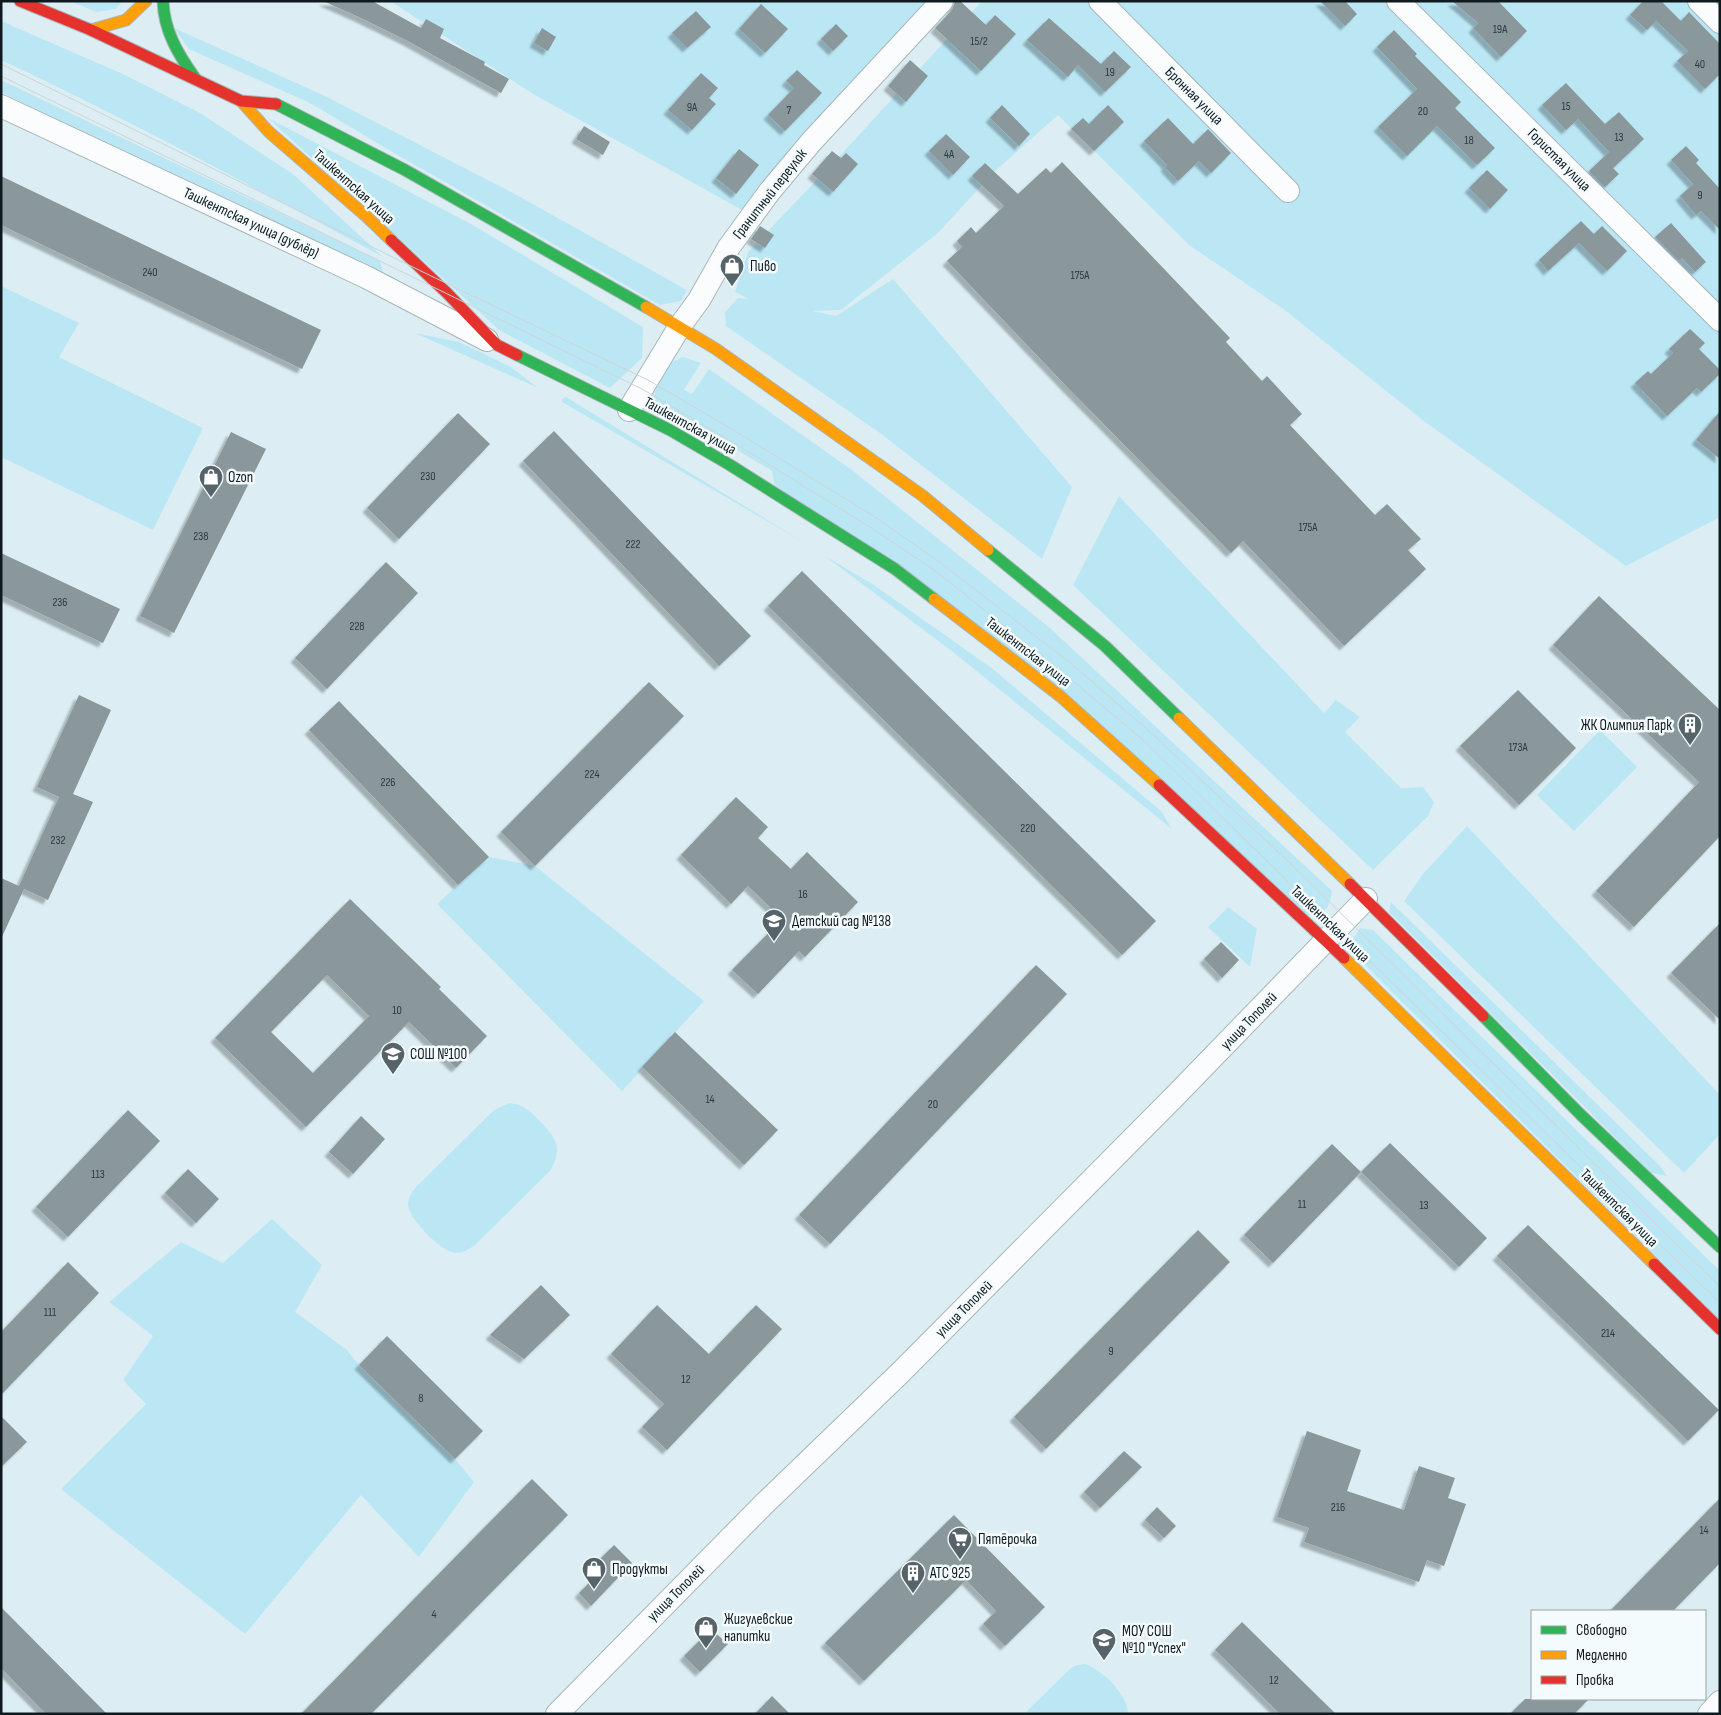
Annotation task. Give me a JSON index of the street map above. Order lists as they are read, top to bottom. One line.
{"streets":{"main road":["Ташкентская улица"],"street":["Бронная улица","Гористая улица","Гранитный переулок","Ташкентская улица (дублёр)","улица Тополей"]},"crossings":[["Ташкентская улица","Гранитный переулок"],["Ташкентская улица","Ташкентская улица (дублёр)"],["Ташкентская улица","улица Тополей"]],"places":{"shop":["Пиво","Ozon","Продукты","Жигулевские напитки"],"building":["ЖК Олимпия Парк","АТС 925"],"school or university":["Детский сад №138","СОШ №100","МОУ СОШ №10 \"Успех\""],"supermarket":["Пятёрочка"]},"house_numbers":["19А","15/2","40","19","15","9А","7","20","13","18","4А","9","240","175А","230","175А","238","222","236","228","173А","224","226","220","232","16","10","14","20","113","11","13","111","214","9","12","8","216","14","4","12"],"legend":["Свободно","Медленно","Пробка"]}
